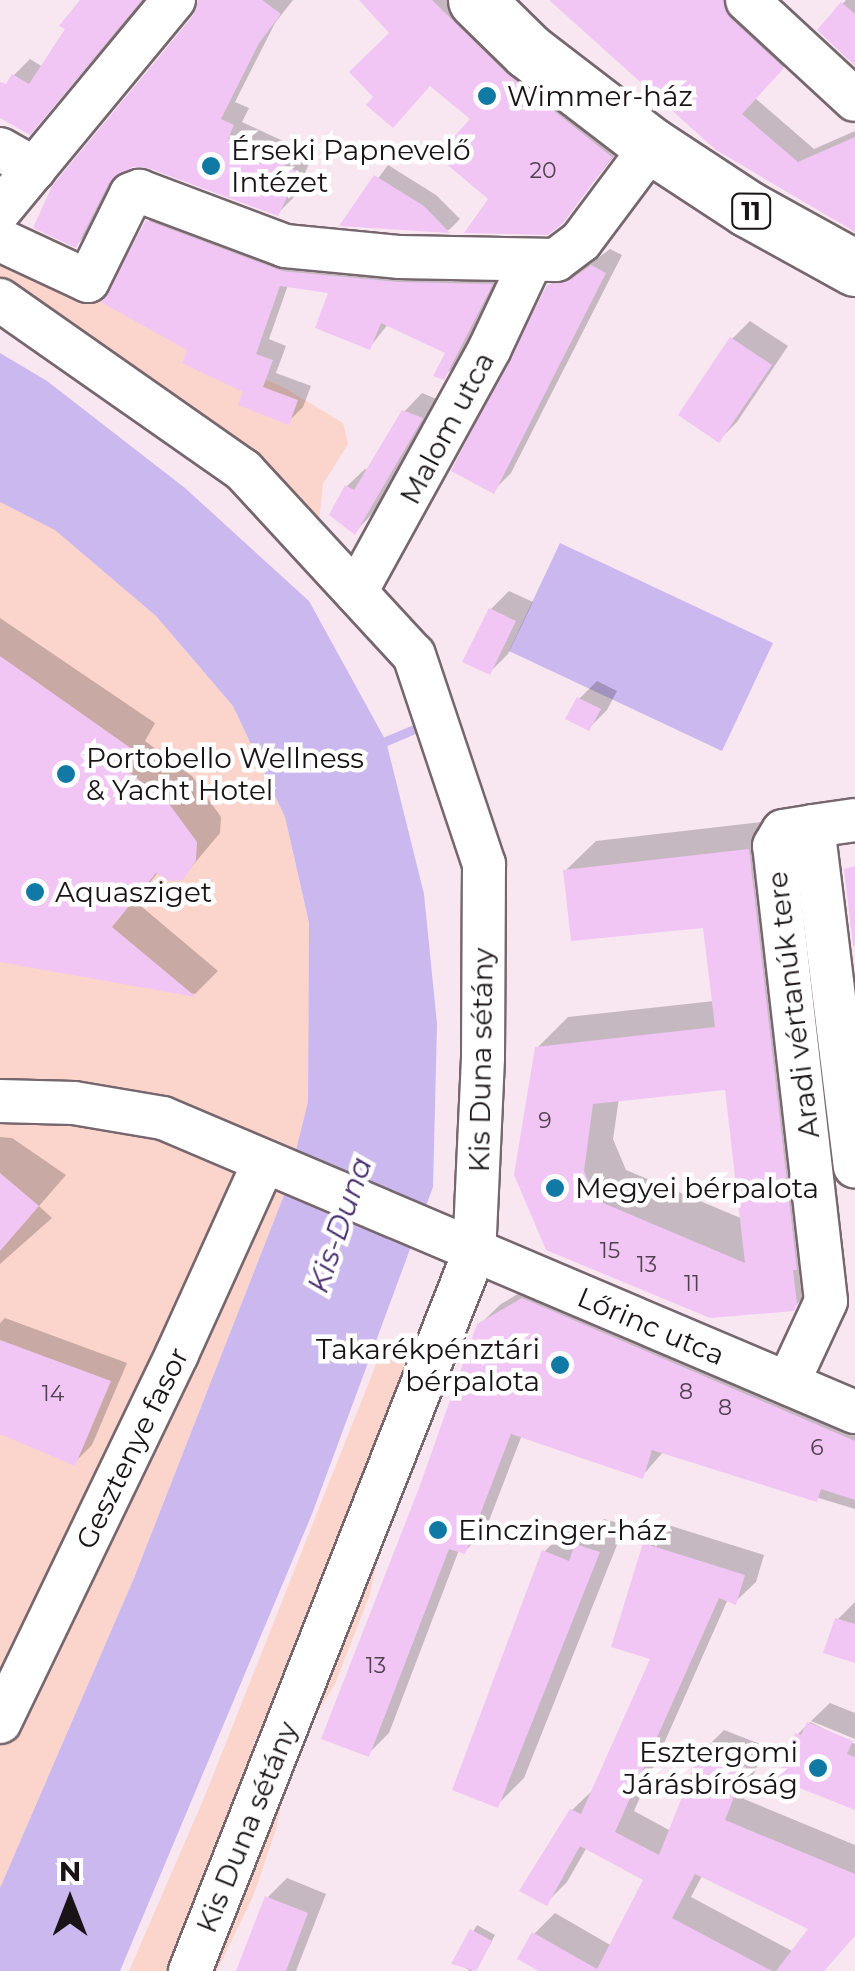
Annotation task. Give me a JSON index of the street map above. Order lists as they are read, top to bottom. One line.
{"streets":{"main road":["11"],"street":["Malom utca","Aradi vértanúk tere","Kis Duna sétány","Lőrinc utca","Gesztenye fasor"]},"crossings":[["Malom utca","Kis Duna sétány"],["Aradi vértanúk tere","Lőrinc utca"],["Kis Duna sétány","Lőrinc utca"]],"water":["Kis-Duna"],"places":["Wimmer-ház","Érseki Papnevelő Intézet","Portobello Wellness & Yacht Hotel","Aquasziget","Megyei bérpalota","Takarékpénztári bérpalota","Einczinger-ház","Esztergomi Járásbíróság"],"house_numbers":["20","9","15","13","11","8","14","8","6","13"],"north":"top"}
